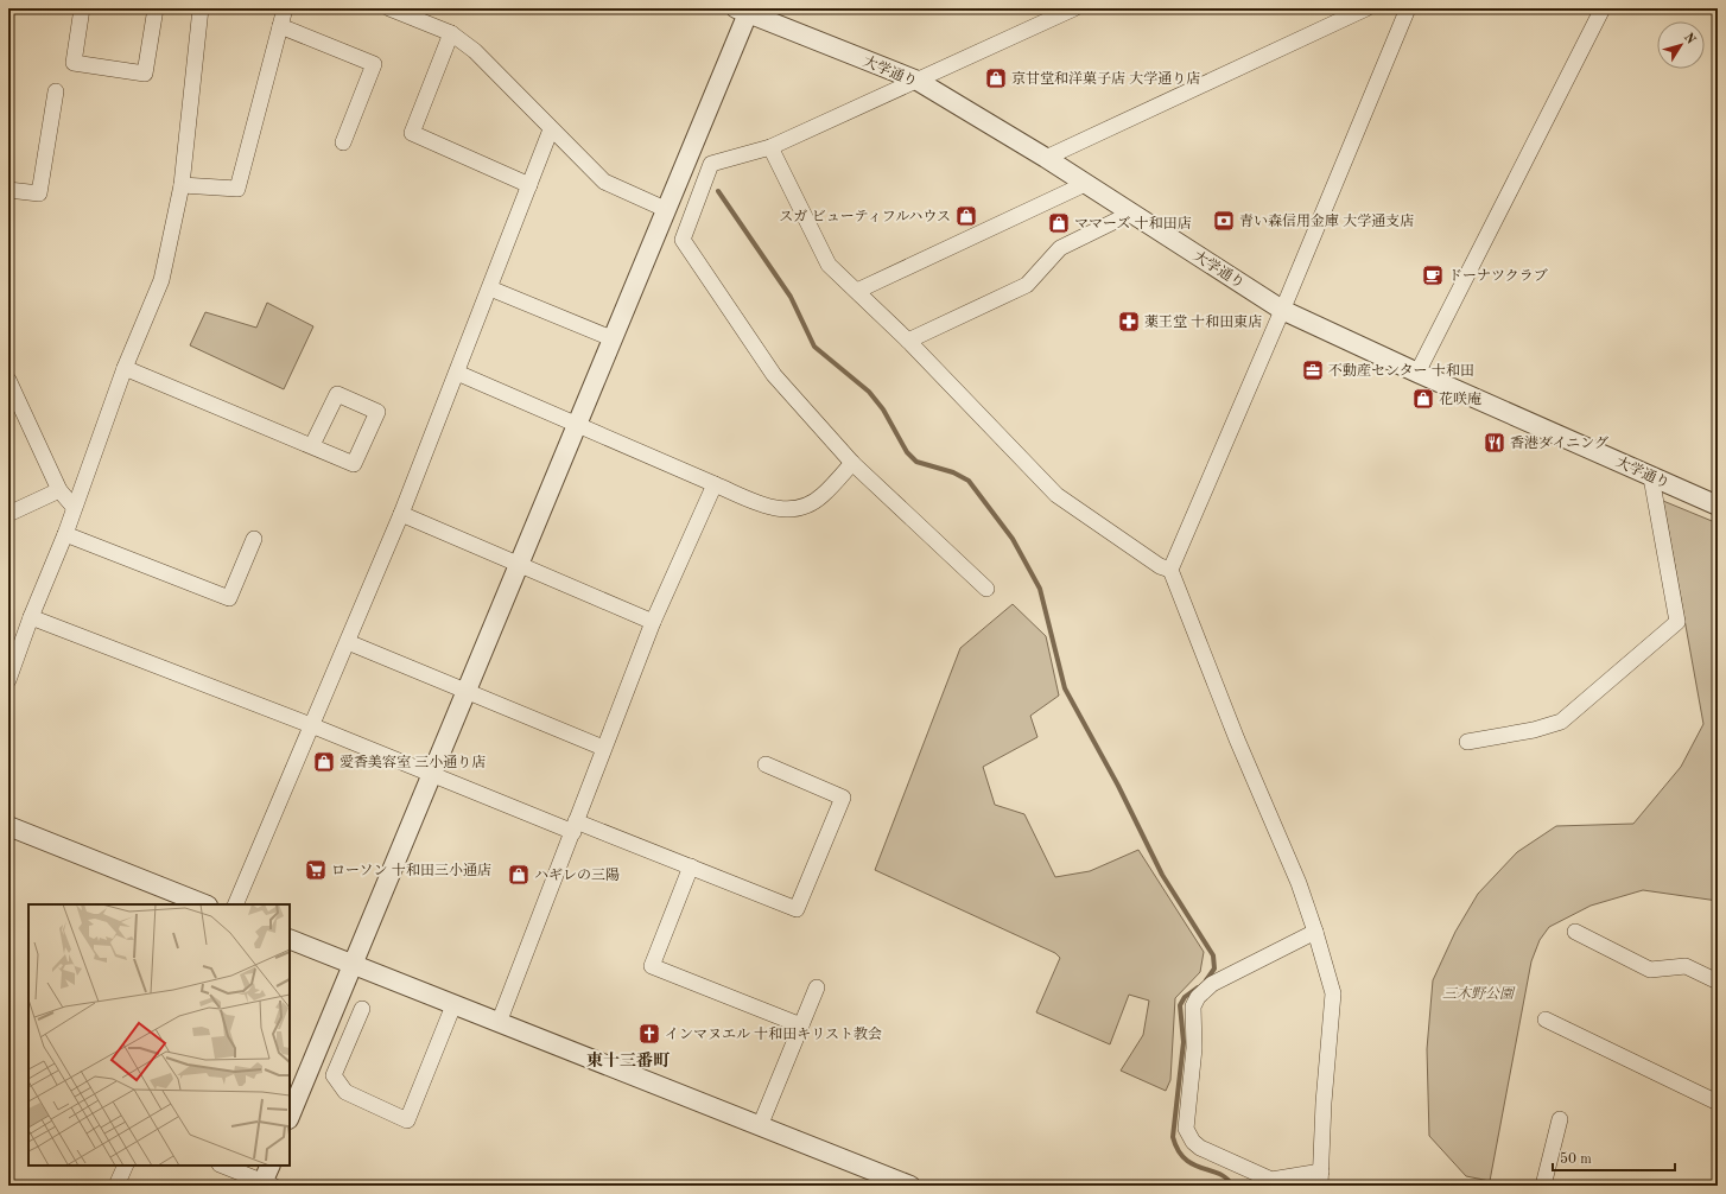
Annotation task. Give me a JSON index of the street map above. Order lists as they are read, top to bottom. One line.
{"streets":{"street":["大学通り"]},"districts":["東十三番町"],"parks":["三木野公園"],"places":{"shop":["京甘堂和洋菓子店 大学通り店","スガ ビューティフルハウス","ママーズ 十和田店","花咲庵","愛香美容室 三小通り店","ハギレの三陽"],"bank":["青い森信用金庫 大学通支店"],"cafe":["ドーナツクラブ"],"pharmacy":["薬王堂 十和田東店"],"office":["不動産センター 十和田"],"restaurant":["香港ダイニング"],"supermarket":["ローソン 十和田三小通店"],"church":["インマヌエル 十和田キリスト教会"]},"scale_bar":"50 m","north":"top right"}
